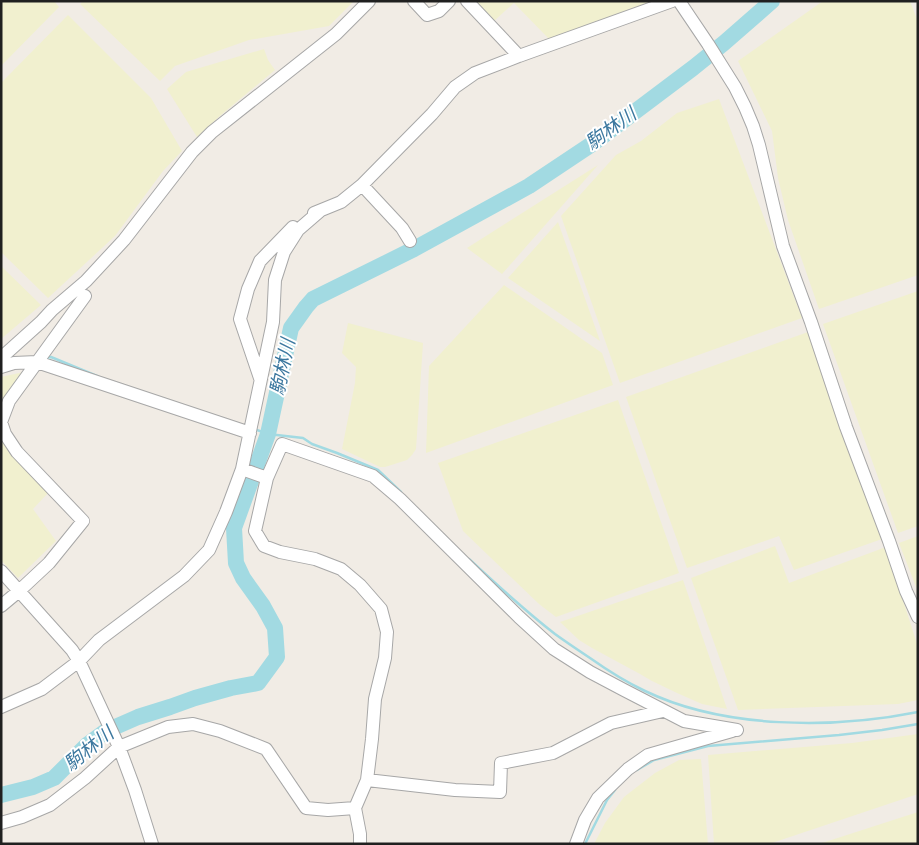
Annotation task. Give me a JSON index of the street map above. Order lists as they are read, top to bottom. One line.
{"water":["駒林川"]}
